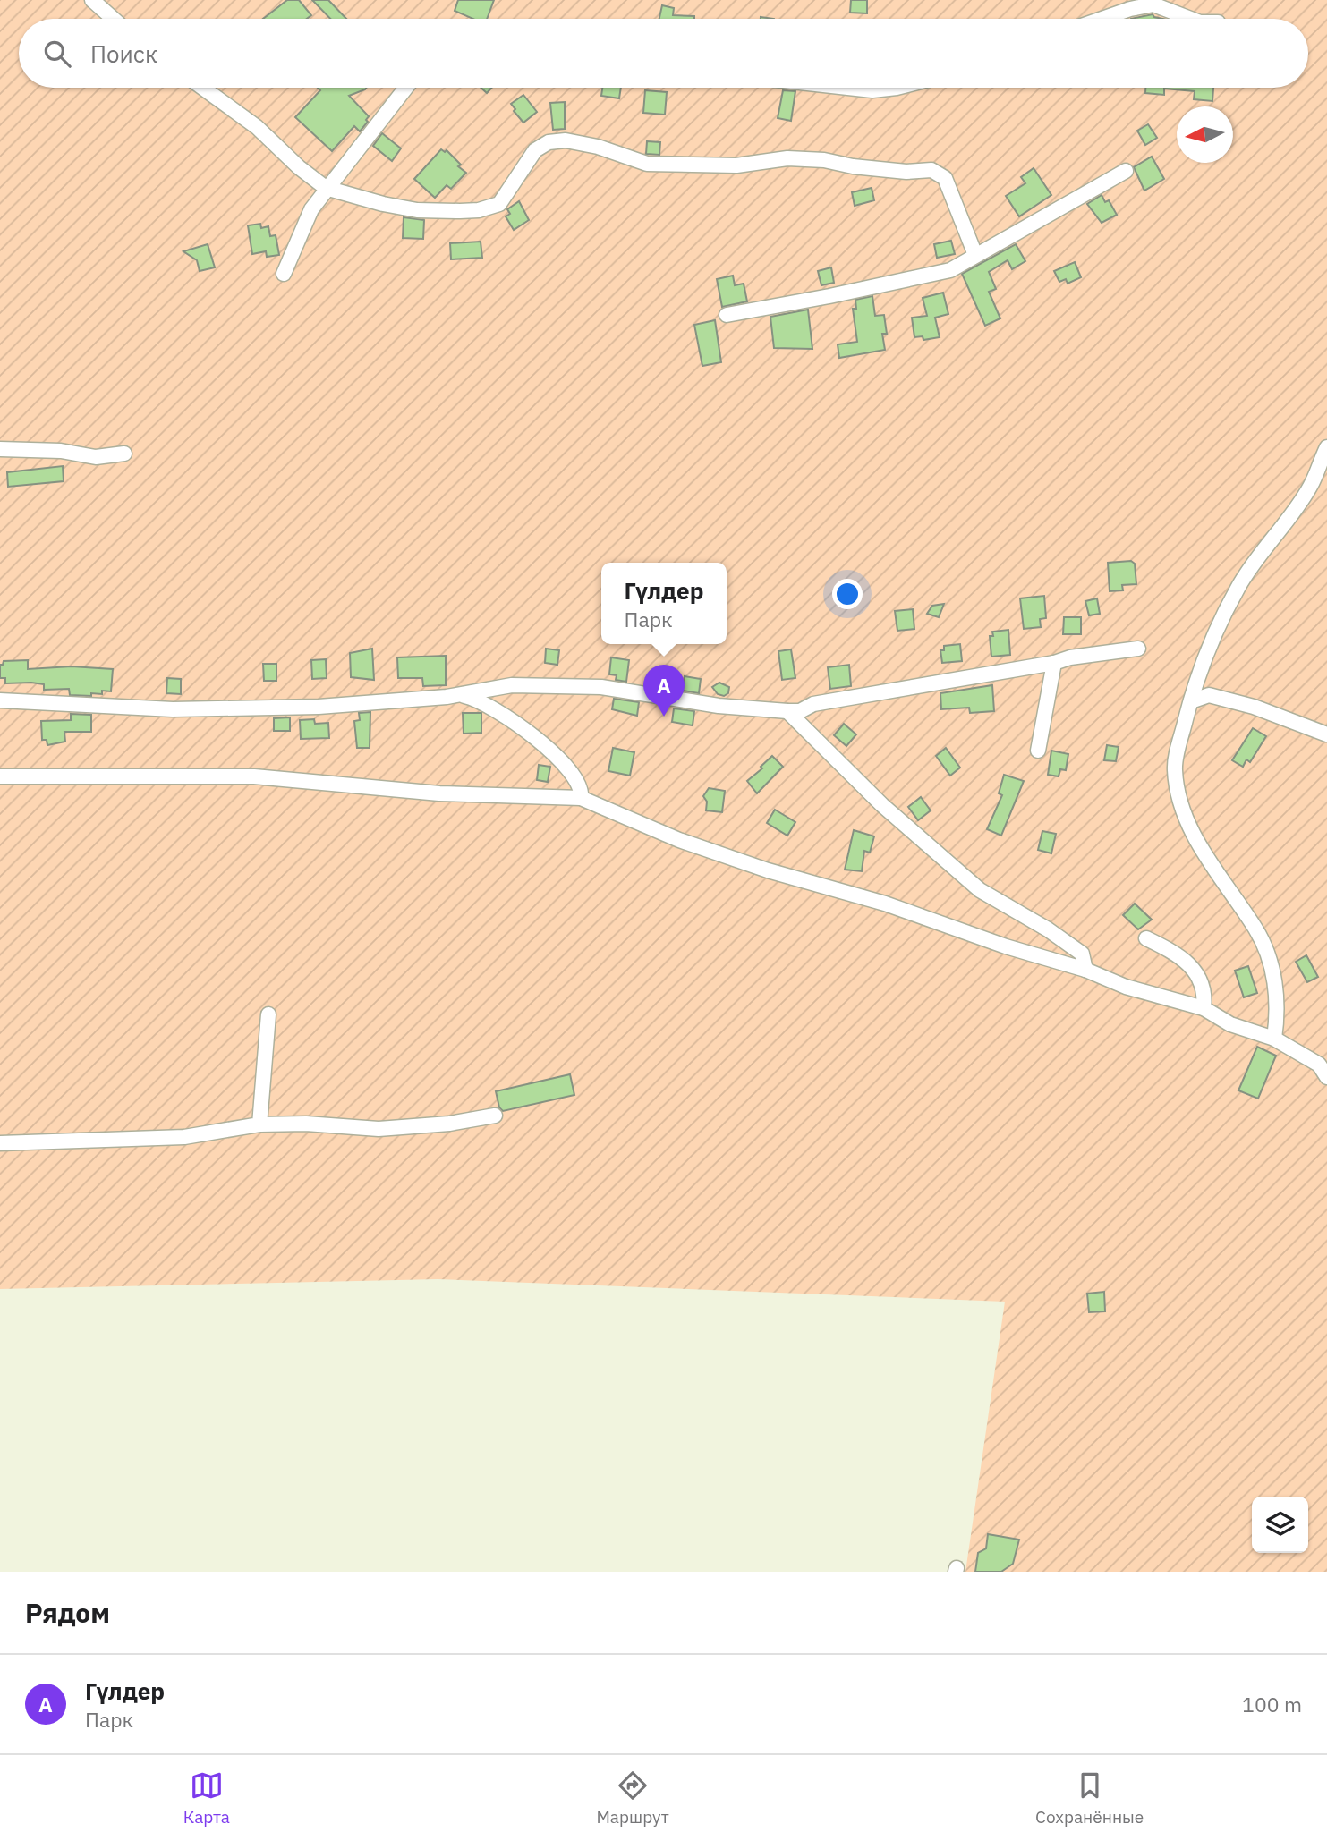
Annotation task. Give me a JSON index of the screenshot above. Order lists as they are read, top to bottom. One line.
{"north":"left","page":{"search":"Поиск","popup":["Гүлдер","Парк"],"pins":"A","heading":"Рядом","list":[{"mark":"A","name":"Гүлдер","note":"Парк","value":"100 m"}],"nav":["Карта","Маршрут","Сохранённые"]}}
